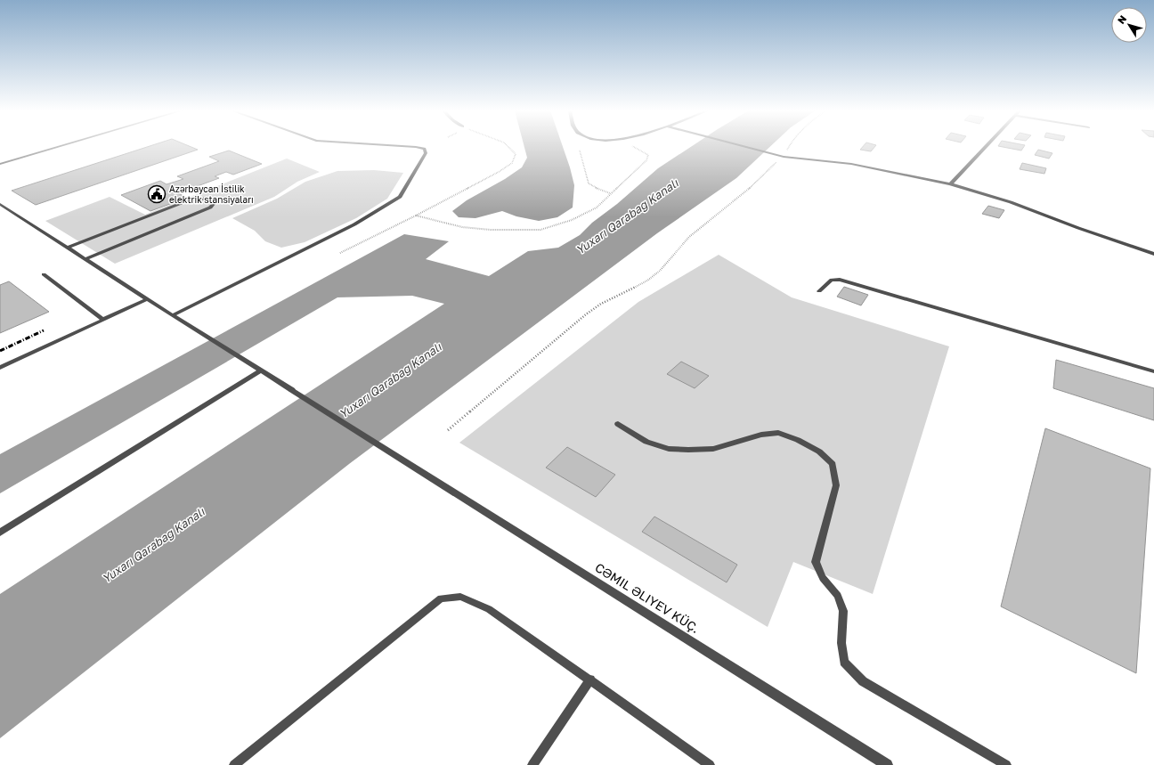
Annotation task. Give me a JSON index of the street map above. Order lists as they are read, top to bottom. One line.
{"streets":{"street":["CƏMIL ƏLIYEV KÜÇ."]},"water":["Yuxarı Qarabağ Kanalı"],"places":{"public building":["Azərbaycan İstilik elektrik stansiyaları"]},"north":"top left"}
